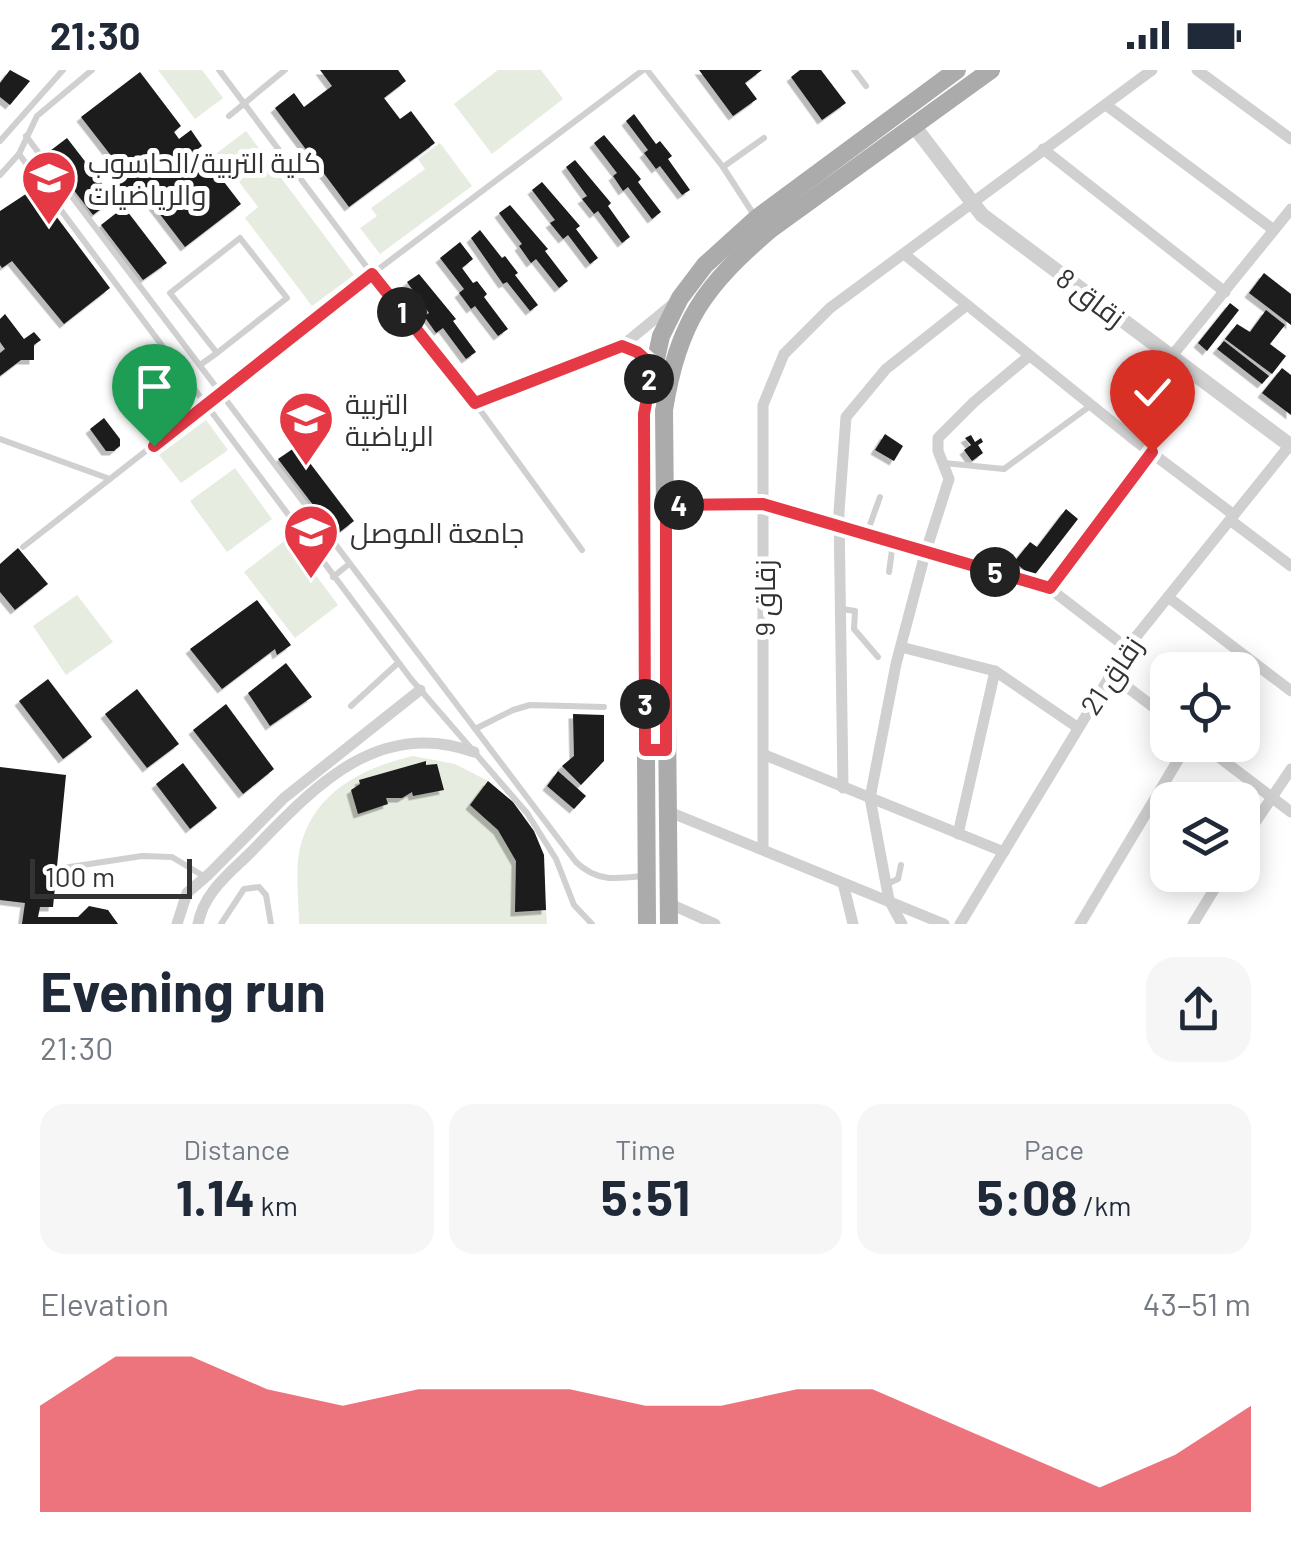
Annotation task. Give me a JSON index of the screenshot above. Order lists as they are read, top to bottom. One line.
{"streets":{"street":["زقاق 8","زقاق 9","زقاق 21"]},"crossings":[["زقاق 8","زقاق 9"],["زقاق 8","زقاق 21"]],"places":{"school or university":["كلية التربية/الحاسوب والرياضيات","التربية الرياضية","جامعة الموصل"]},"scale_bar":"100 m","page":{"status":"21:30","pins":["1","2","4","5","3"],"scale":"100 m","heading":["Evening run","21:30"],"stats":[["Distance","1.14 km"],["Time","5:51"],["Pace","5:08 /km"]],"chart":["Elevation","43–51 m"]}}
